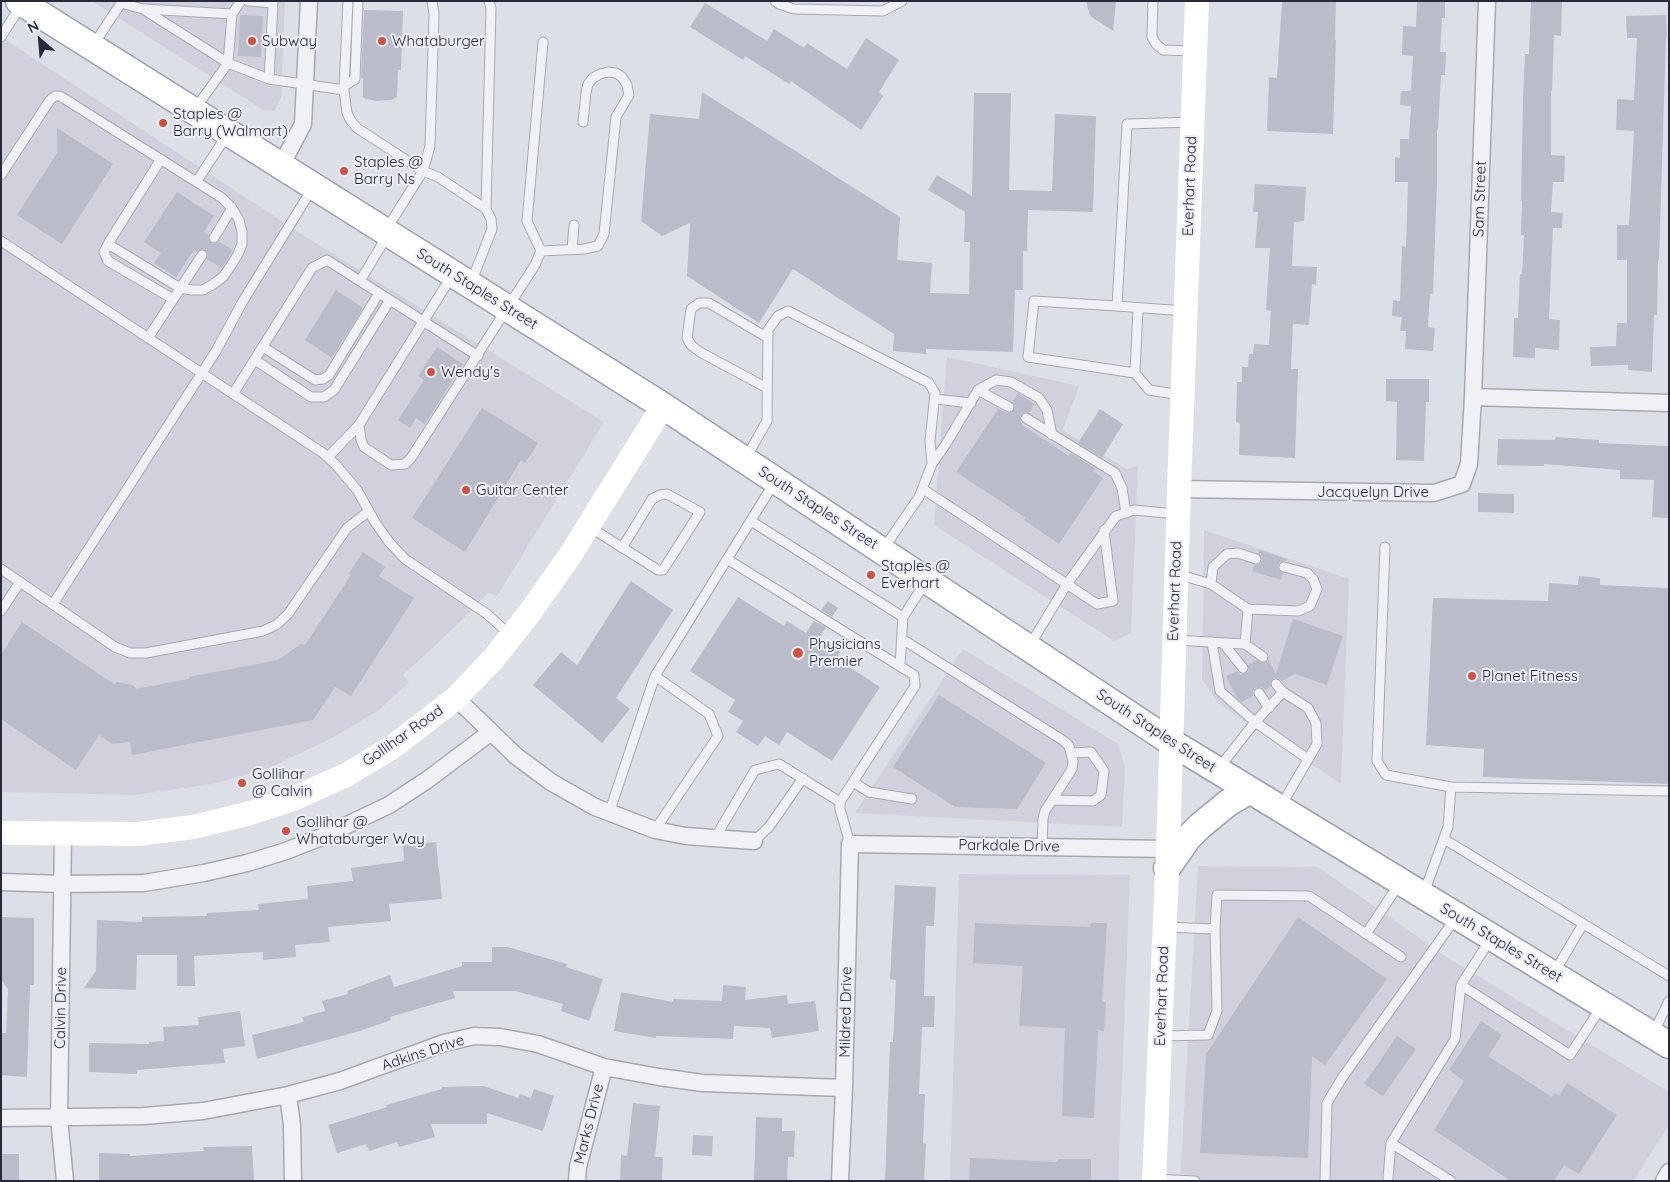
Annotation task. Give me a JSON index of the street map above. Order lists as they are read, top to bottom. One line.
{"streets":{"main road":["Everhart Road","South Staples Street","Gollihar Road"],"street":["Sam Street","Jacquelyn Drive","Parkdale Drive","Calvin Drive","Mildred Drive","Adkins Drive","Marks Drive"]},"crossings":[["Everhart Road","South Staples Street"],["Everhart Road","Jacquelyn Drive"],["Everhart Road","Parkdale Drive"],["Sam Street","Jacquelyn Drive"],["South Staples Street","Gollihar Road"],["Gollihar Road","Calvin Drive"],["Parkdale Drive","Mildred Drive"],["Calvin Drive","Adkins Drive"],["Mildred Drive","Adkins Drive"],["Adkins Drive","Marks Drive"]],"places":["Subway","Whataburger","Staples @ Barry (Walmart)","Staples @ Barry Ns","Wendy's","Guitar Center","Staples @ Everhart","Physicians Premier","Planet Fitness","Gollihar @ Calvin","Gollihar @ Whataburger Way"],"north":"top left"}
